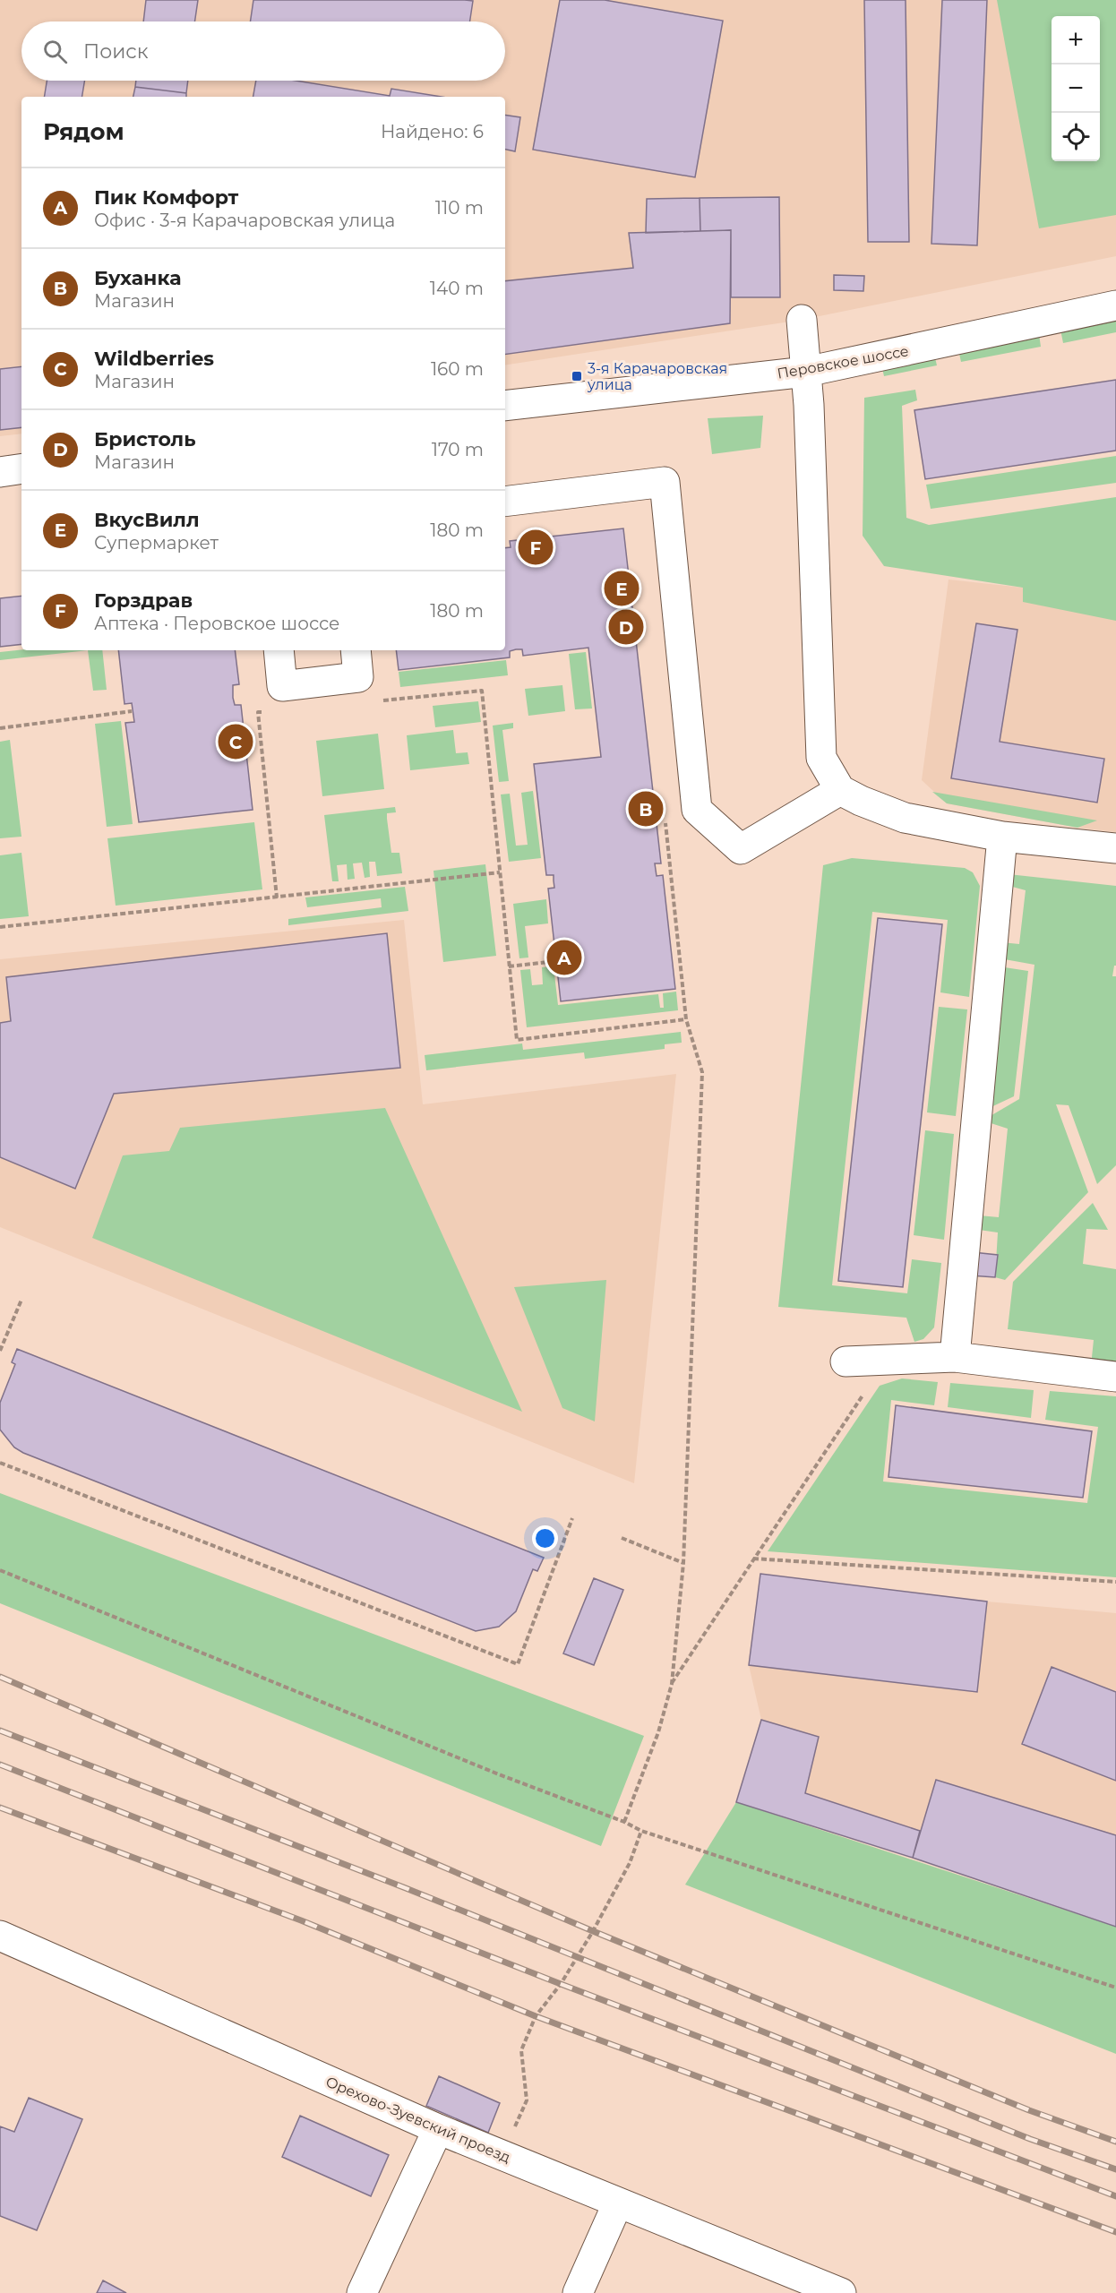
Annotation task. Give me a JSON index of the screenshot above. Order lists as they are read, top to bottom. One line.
{"streets":{"street":["Перовское шоссе","Орехово-Зуевский проезд"]},"places":{"transit":["3-я Карачаровская улица"]},"page":{"map_buttons":["+","−"],"search":"Поиск","heading":["Рядом","Найдено: 6"],"list":[{"mark":"A","name":"Пик Комфорт","note":"Офис · 3-я Карачаровская улица","value":"110 m"},{"mark":"B","name":"Буханка","note":"Магазин","value":"140 m"},{"mark":"C","name":"Wildberries","note":"Магазин","value":"160 m"},{"mark":"D","name":"Бристоль","note":"Магазин","value":"170 m"},{"mark":"E","name":"ВкусВилл","note":"Супермаркет","value":"180 m"},{"mark":"F","name":"Горздрав","note":"Аптека · Перовское шоссе","value":"180 m"}],"pins":["F","E","D","C","B","A"]}}
